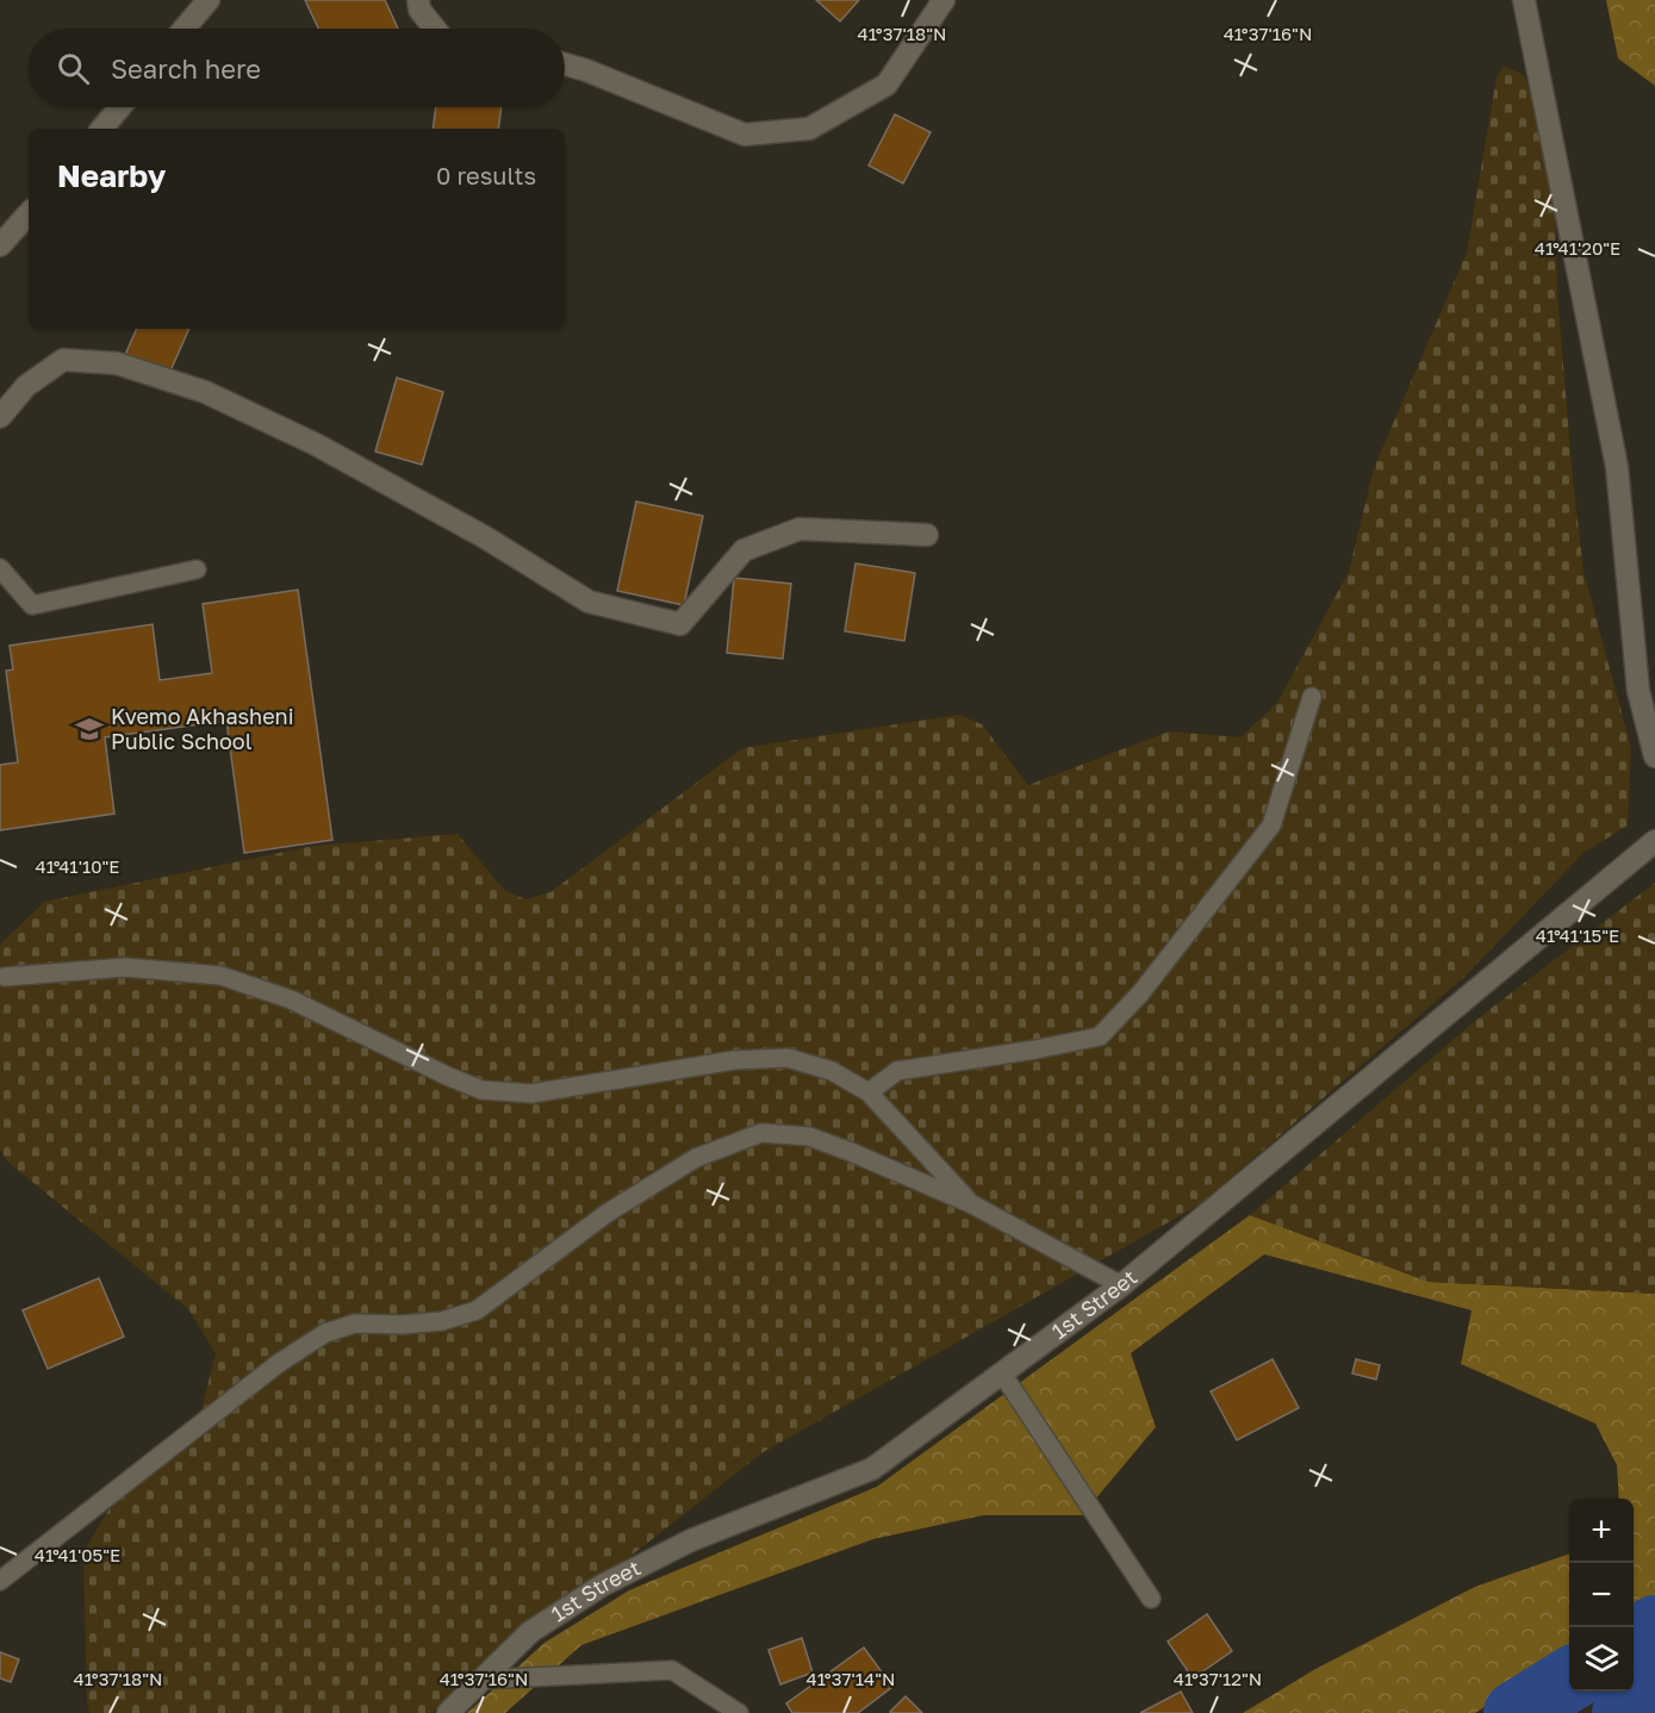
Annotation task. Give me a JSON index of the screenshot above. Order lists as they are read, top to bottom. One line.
{"streets":{"street":["1st Street"]},"places":{"school or university":["Kvemo Akhasheni Public School"]},"page":{"search":"Search here","heading":["Nearby","0 results"],"map_buttons":["+","−"]},"coordinates":["41°37'18\"N","41°37'16\"N","41°41'20\"E","41°41'10\"E","41°41'15\"E","41°41'05\"E","41°37'14\"N","41°37'12\"N"]}
